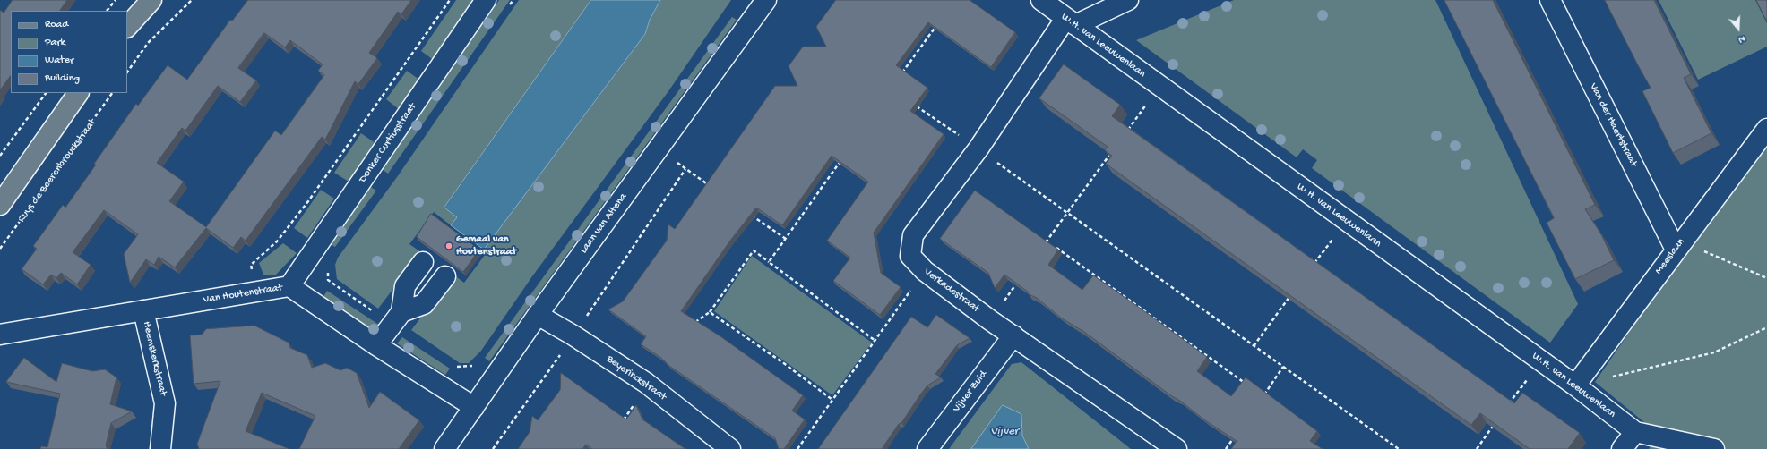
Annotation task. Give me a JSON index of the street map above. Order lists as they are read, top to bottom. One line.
{"streets":{"street":["W.H. van Leeuwenlaan","Van der Haertstraat","Donker Curtiusstraat","Laan van Altena","Meeslaan","Verkadestraat","Van Houtenstraat","Heemskerkstraat","Beyerinckstraat","Vijver Zuid"],"path":["Ruys de Beerenbrouckstraat"]},"crossings":[["W.H. van Leeuwenlaan","Meeslaan"],["W.H. van Leeuwenlaan","Verkadestraat"],["Van der Haertstraat","Meeslaan"],["Donker Curtiusstraat","Van Houtenstraat"],["Laan van Altena","Van Houtenstraat"],["Laan van Altena","Beyerinckstraat"],["Verkadestraat","Vijver Zuid"],["Van Houtenstraat","Heemskerkstraat"]],"water":["Vijver"],"places":["Gemaal van Houtenstraat"],"legend":["Road","Park","Water","Building"],"north":"bottom"}
